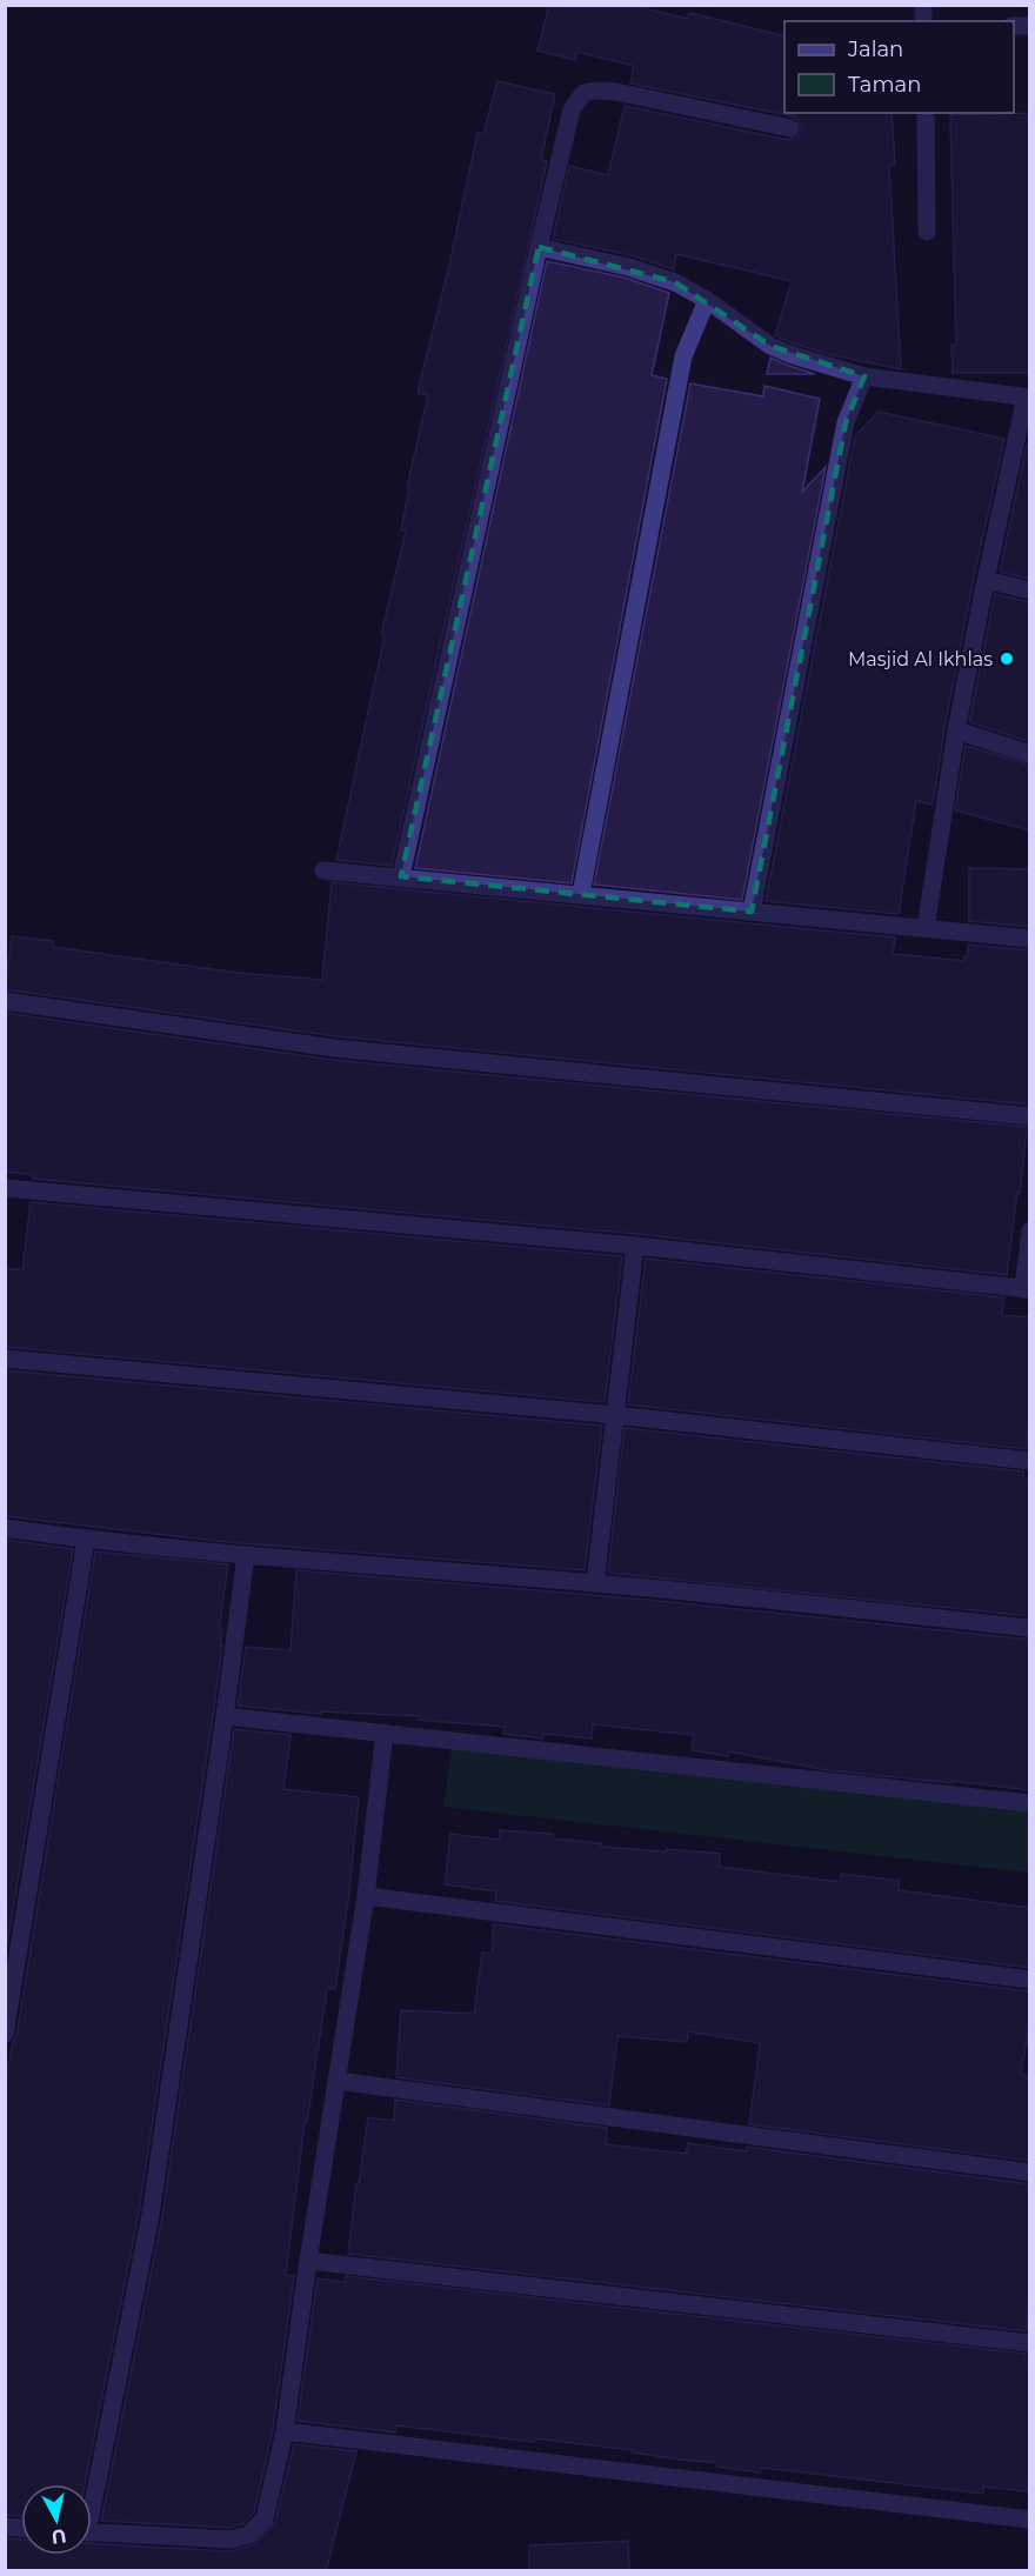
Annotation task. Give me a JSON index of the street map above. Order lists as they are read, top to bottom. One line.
{"places":["Masjid Al Ikhlas"],"legend":["Jalan","Taman"],"north":"bottom"}
